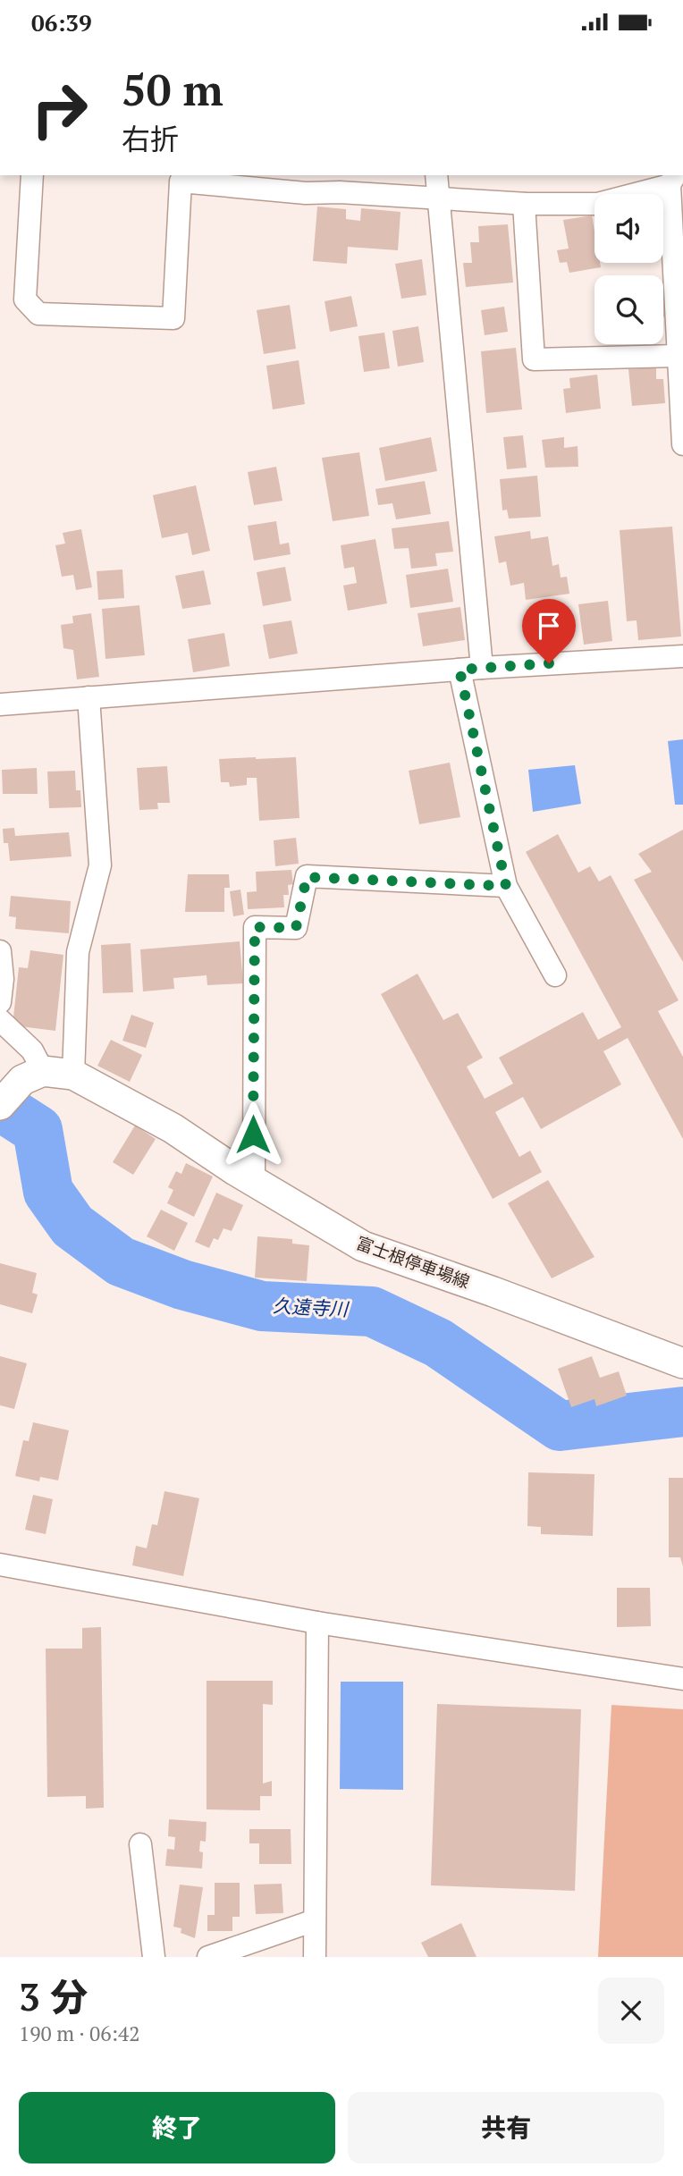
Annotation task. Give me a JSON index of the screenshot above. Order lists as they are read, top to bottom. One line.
{"streets":{"main road":["富士根停車場線"]},"water":["久遠寺川"],"page":{"status":"06:39","turn":["50 m","右折"],"heading":["3 分","190 m · 06:42"],"buttons":["終了","共有"]}}
